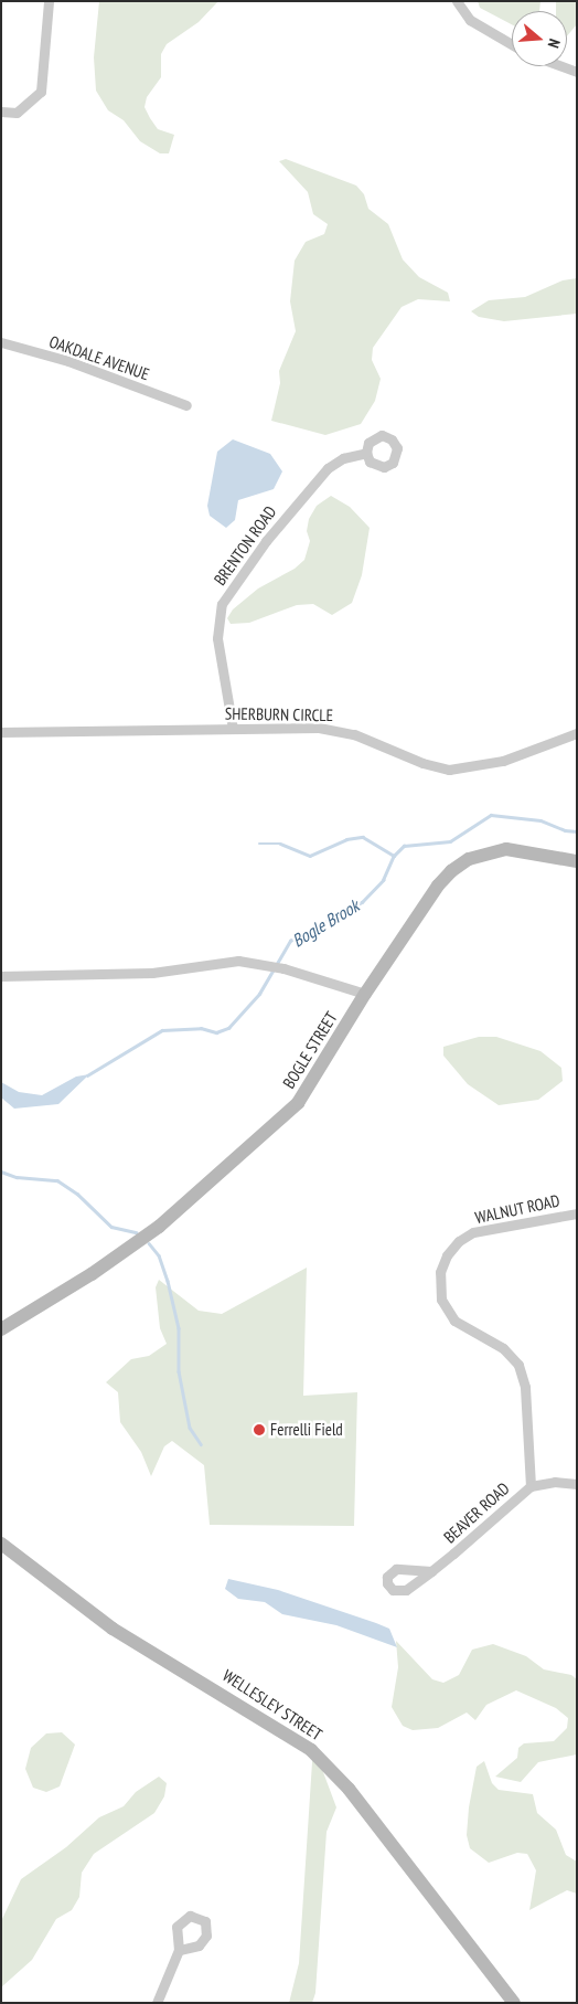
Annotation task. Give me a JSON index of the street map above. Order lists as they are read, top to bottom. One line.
{"streets":{"street":["OAKDALE AVENUE","BRENTON ROAD","SHERBURN CIRCLE","BOGLE STREET","WALNUT ROAD","BEAVER ROAD","WELLESLEY STREET"]},"crossings":[["BRENTON ROAD","SHERBURN CIRCLE"],["WALNUT ROAD","BEAVER ROAD"]],"water":["Bogle Brook"],"places":["Ferrelli Field"],"north":"right"}
